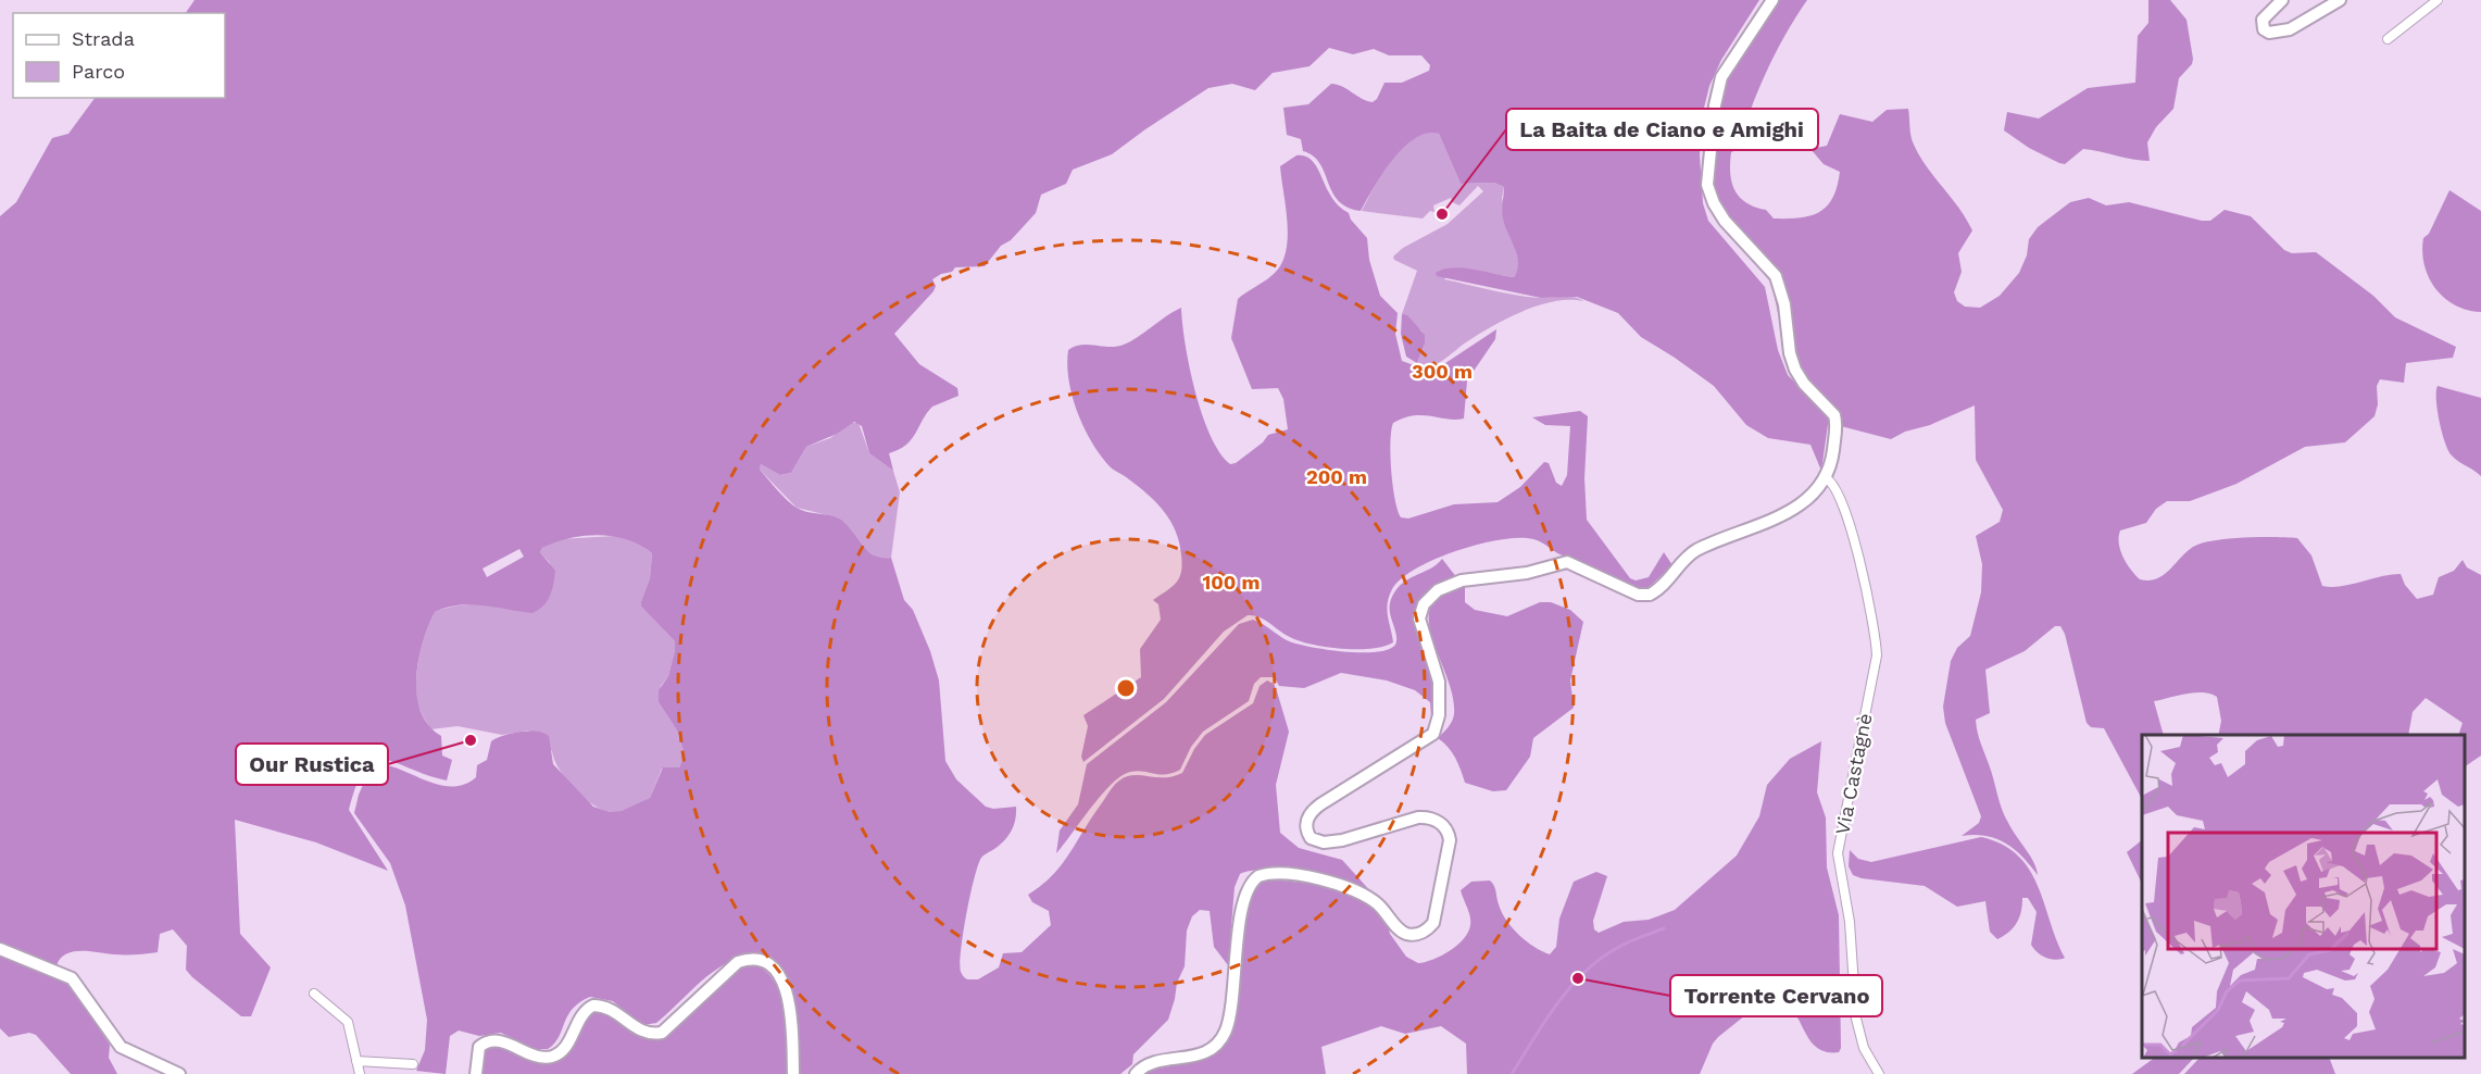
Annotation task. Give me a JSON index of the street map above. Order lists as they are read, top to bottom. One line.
{"streets":{"street":["Via Castagnè"]},"places":["La Baita de Ciano e Amighi","Our Rustica","Torrente Cervano"],"legend":["Strada","Parco"],"rings":["300 m","200 m","100 m"]}
